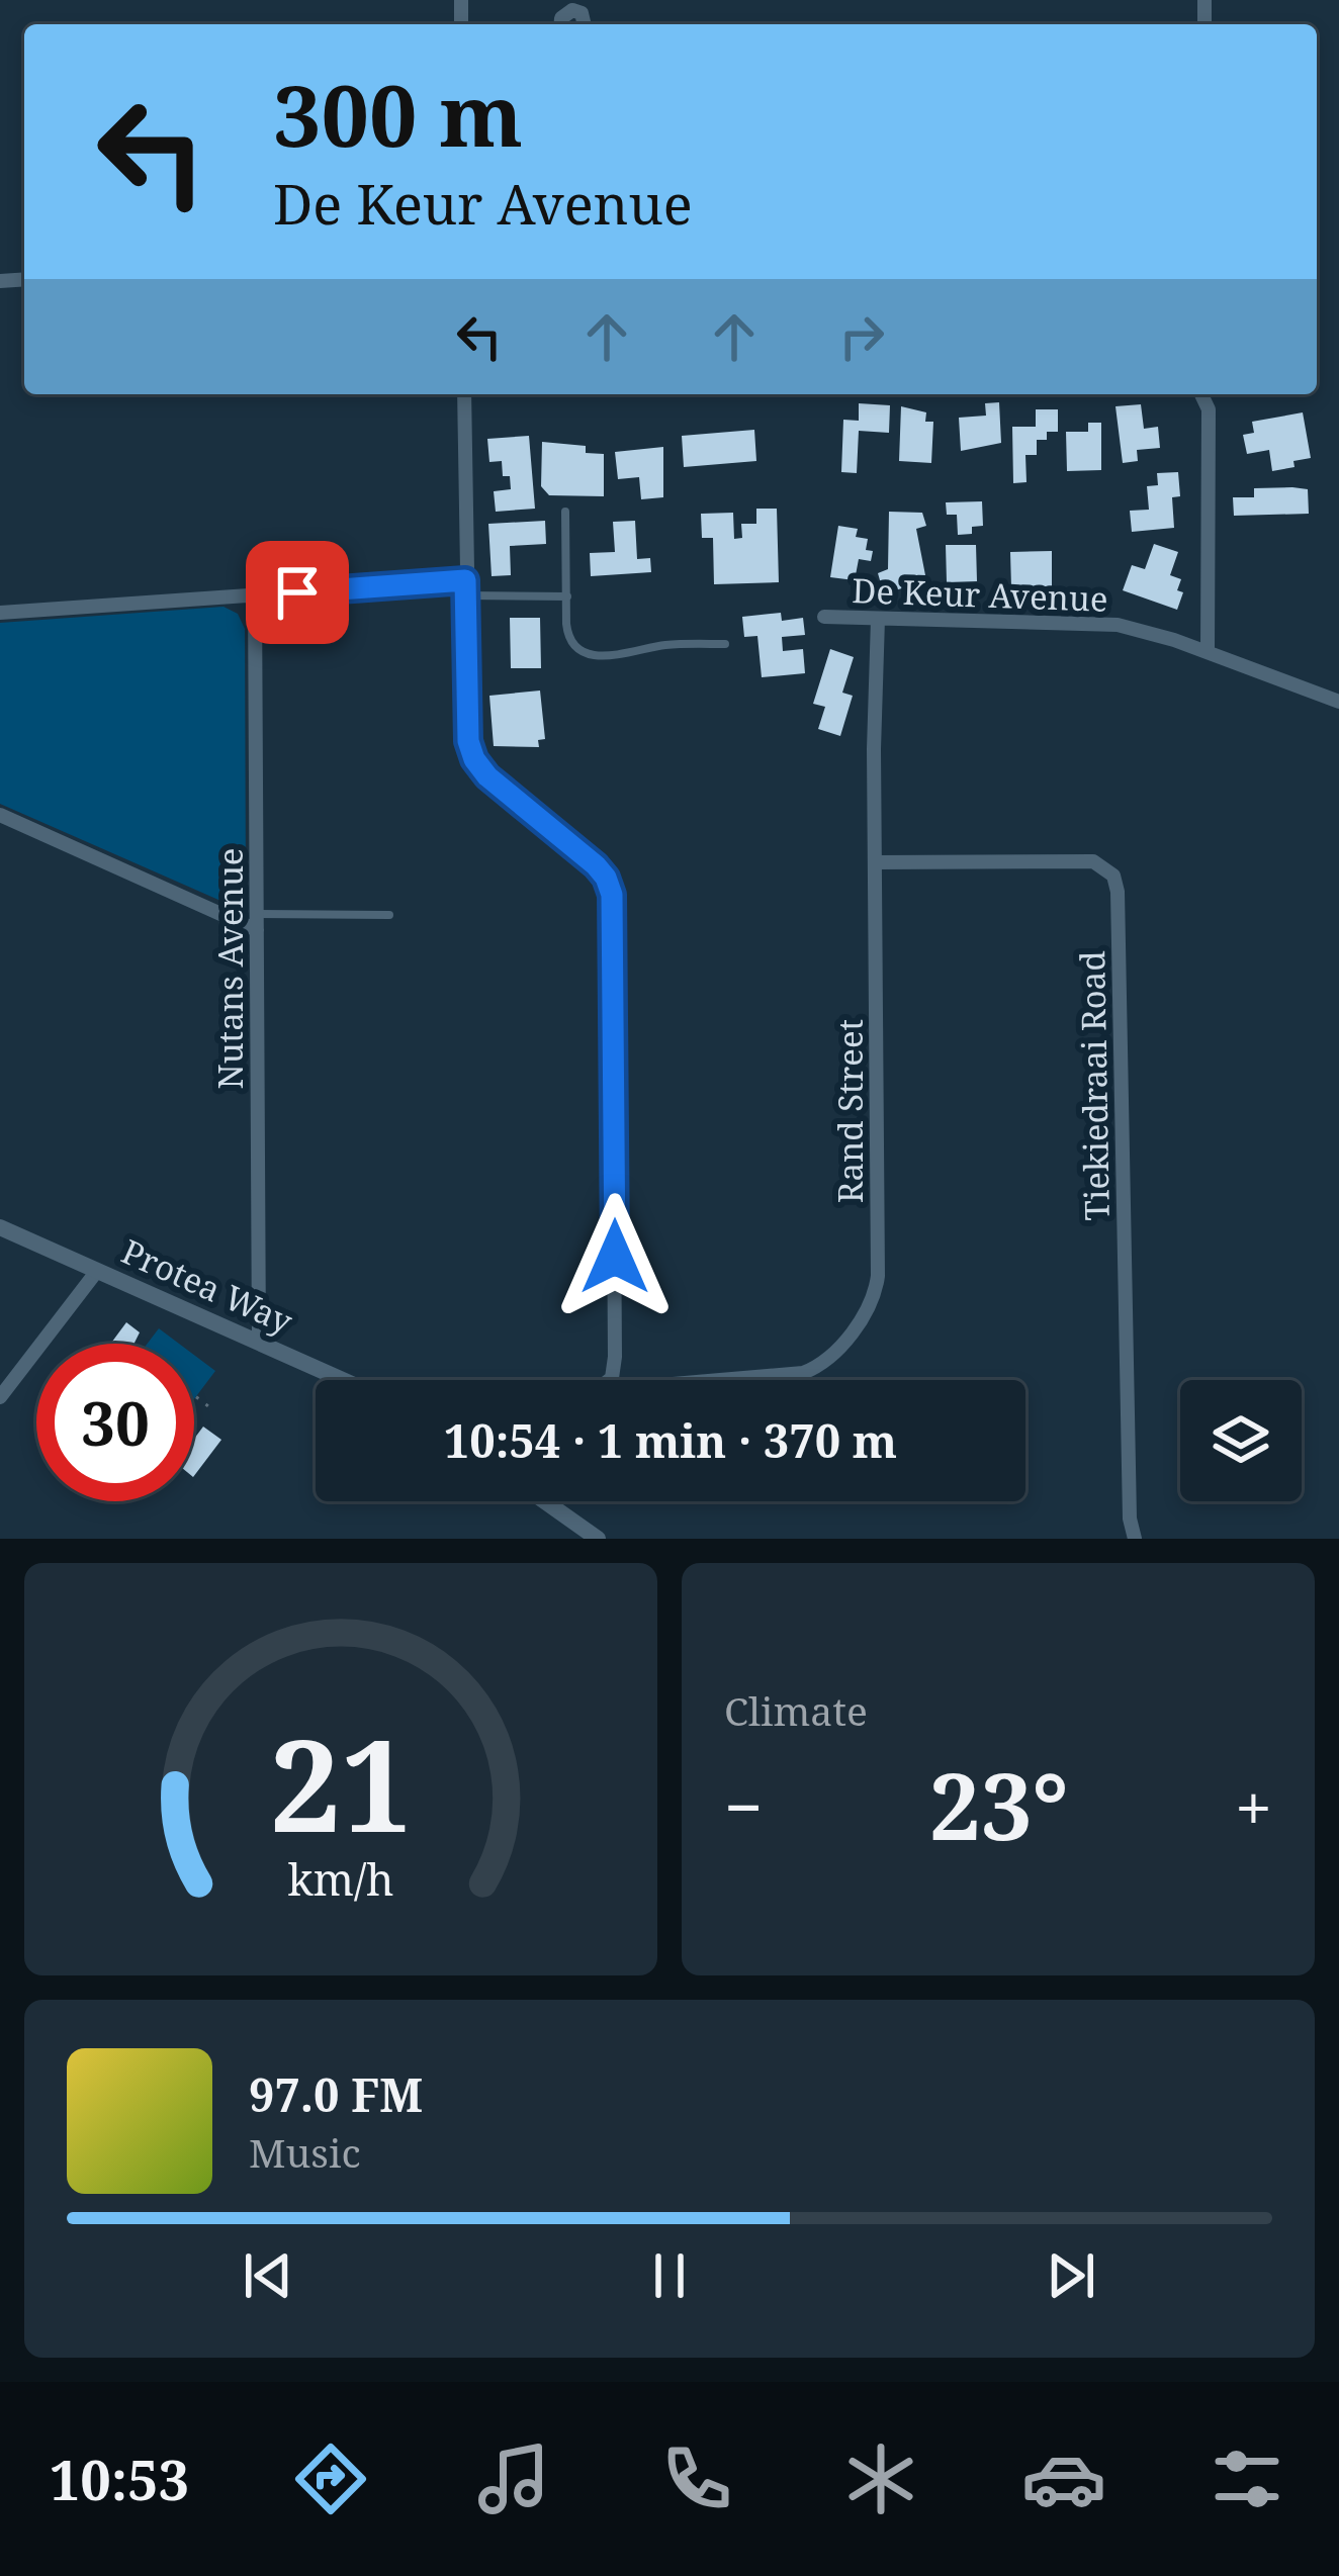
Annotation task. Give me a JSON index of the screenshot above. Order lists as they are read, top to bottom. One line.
{"streets":{"street":["De Keur Avenue","Nutans Avenue","Tiekiedraai Road","Rand Street","Protea Way"]},"crossings":[["De Keur Avenue","Rand Street"],["Nutans Avenue","Protea Way"],["Tiekiedraai Road","Rand Street"]],"page":{"turn":["300 m","De Keur Avenue"],"limit":"30","trip":"10:54 · 1 min · 370 m","tile":"Climate","heat":["−","23°","+"],"song":["97.0 FM","Music"],"tabs":"10:53","gauge":["21","km/h"]}}
